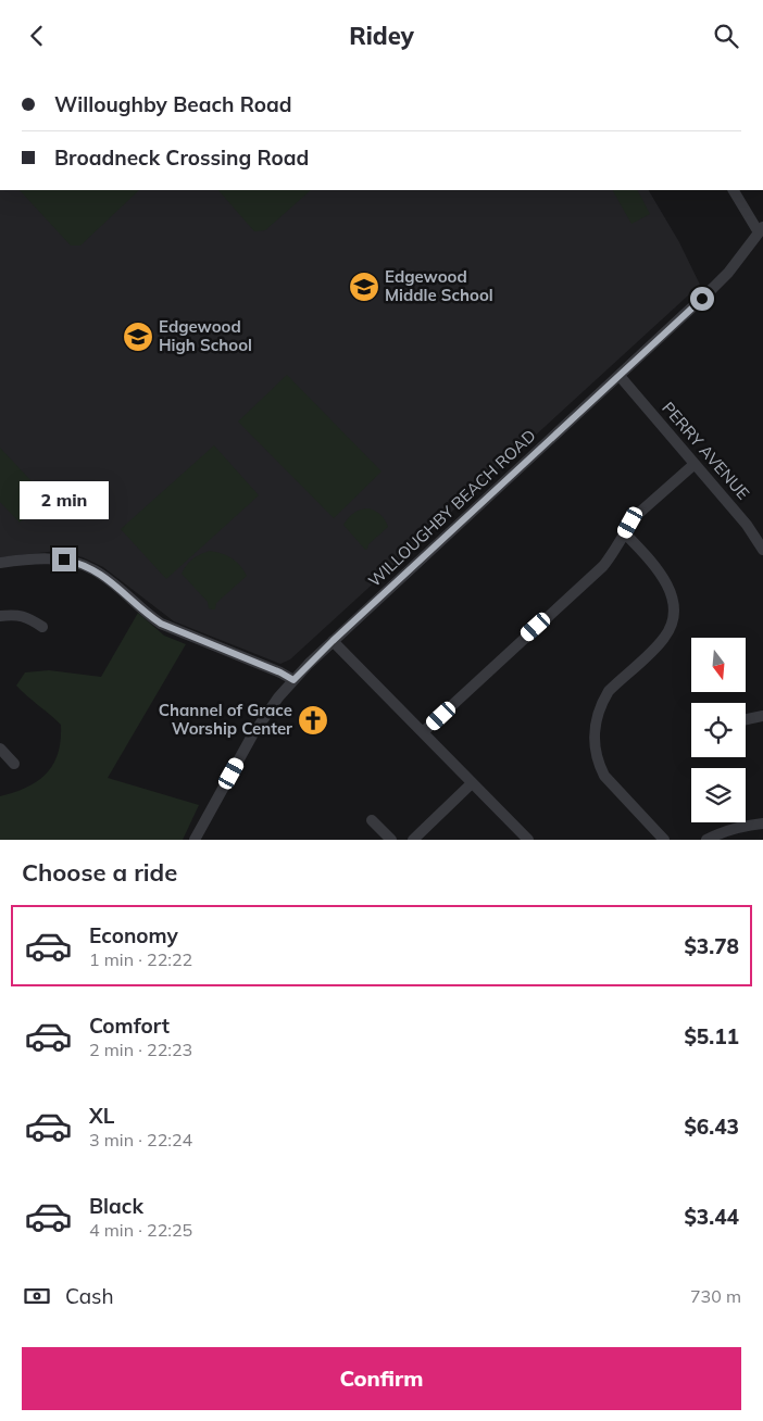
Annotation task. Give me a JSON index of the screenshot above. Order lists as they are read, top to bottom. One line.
{"streets":{"street":["PERRY AVENUE","WILLOUGHBY BEACH ROAD"]},"crossings":[["PERRY AVENUE","WILLOUGHBY BEACH ROAD"]],"places":{"school or university":["Edgewood Middle School","Edgewood High School"],"church":["Channel of Grace Worship Center"]},"north":"bottom","page":{"header":"Ridey","banner":["Willoughby Beach Road","Broadneck Crossing Road"],"bubble":"2 min","heading":"Choose a ride","list":[{"name":"Economy","note":"1 min · 22:22","value":"$3.78"},{"name":"Comfort","note":"2 min · 22:23","value":"$5.11"},{"name":"XL","note":"3 min · 22:24","value":"$6.43"},{"name":"Black","note":"4 min · 22:25","value":"$3.44"}],"pay":["Cash","730 m"],"buttons":"Confirm"}}
